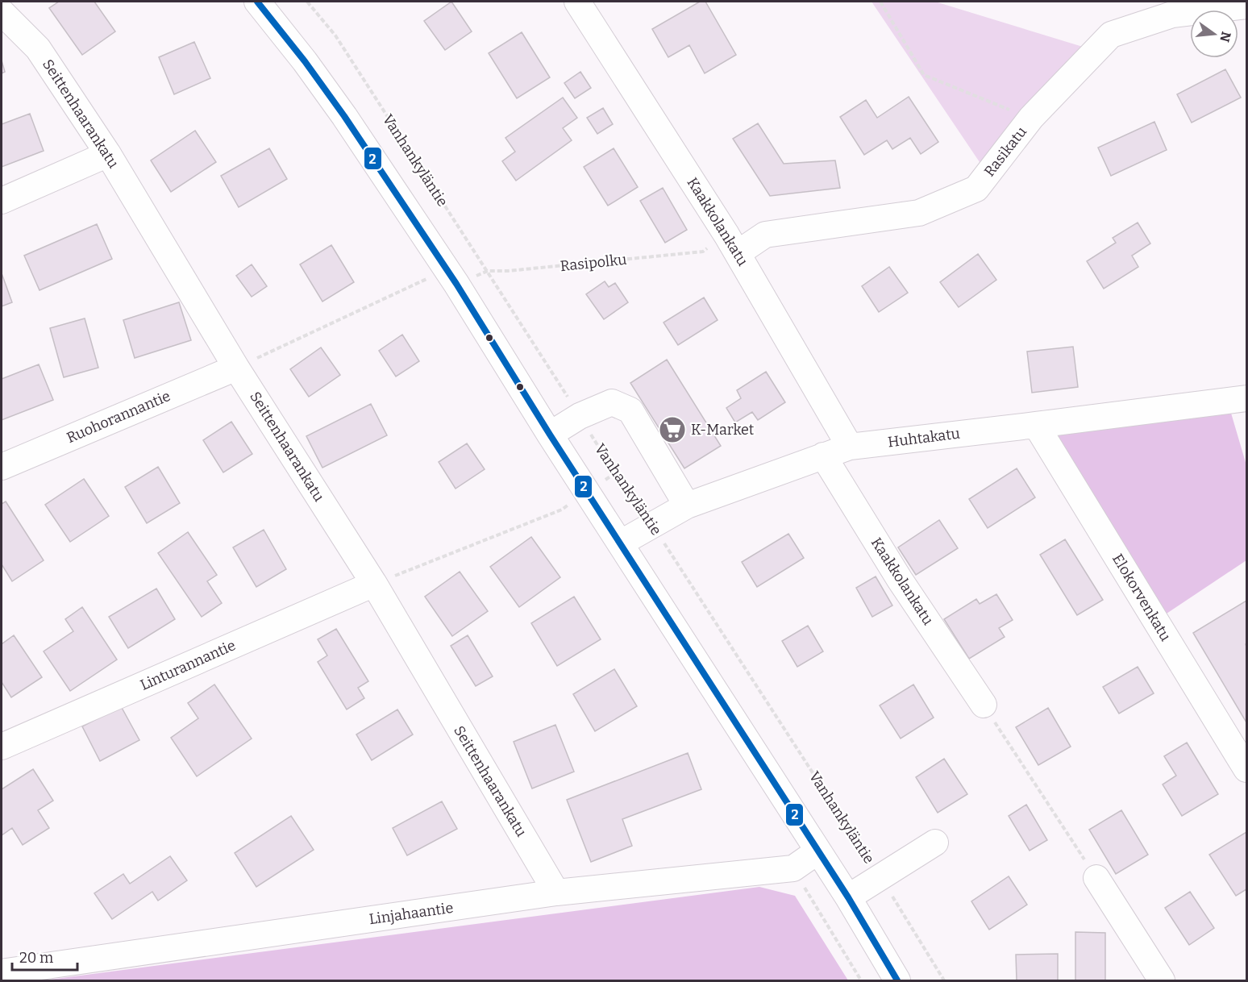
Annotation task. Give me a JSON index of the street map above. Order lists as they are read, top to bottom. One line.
{"streets":{"street":["Seittenhaarankatu","Rasikatu","Kaakkolankatu","Ruohorannantie","Huhtakatu","Elokorvenkatu","Linturannantie","Linjahaantie"],"path":["Vanhankyläntie","Rasipolku"]},"crossings":[["Seittenhaarankatu","Rasipolku"],["Seittenhaarankatu","Ruohorannantie"],["Seittenhaarankatu","Linturannantie"],["Seittenhaarankatu","Linjahaantie"],["Rasikatu","Kaakkolankatu"],["Rasikatu","Rasipolku"],["Vanhankyläntie","Rasipolku"],["Vanhankyläntie","Huhtakatu"],["Kaakkolankatu","Rasipolku"],["Kaakkolankatu","Huhtakatu"],["Rasipolku","Ruohorannantie"],["Huhtakatu","Elokorvenkatu"]],"places":{"supermarket":["K-Market"]},"lines":["transit line 2"],"scale_bar":"20 m","north":"right"}
